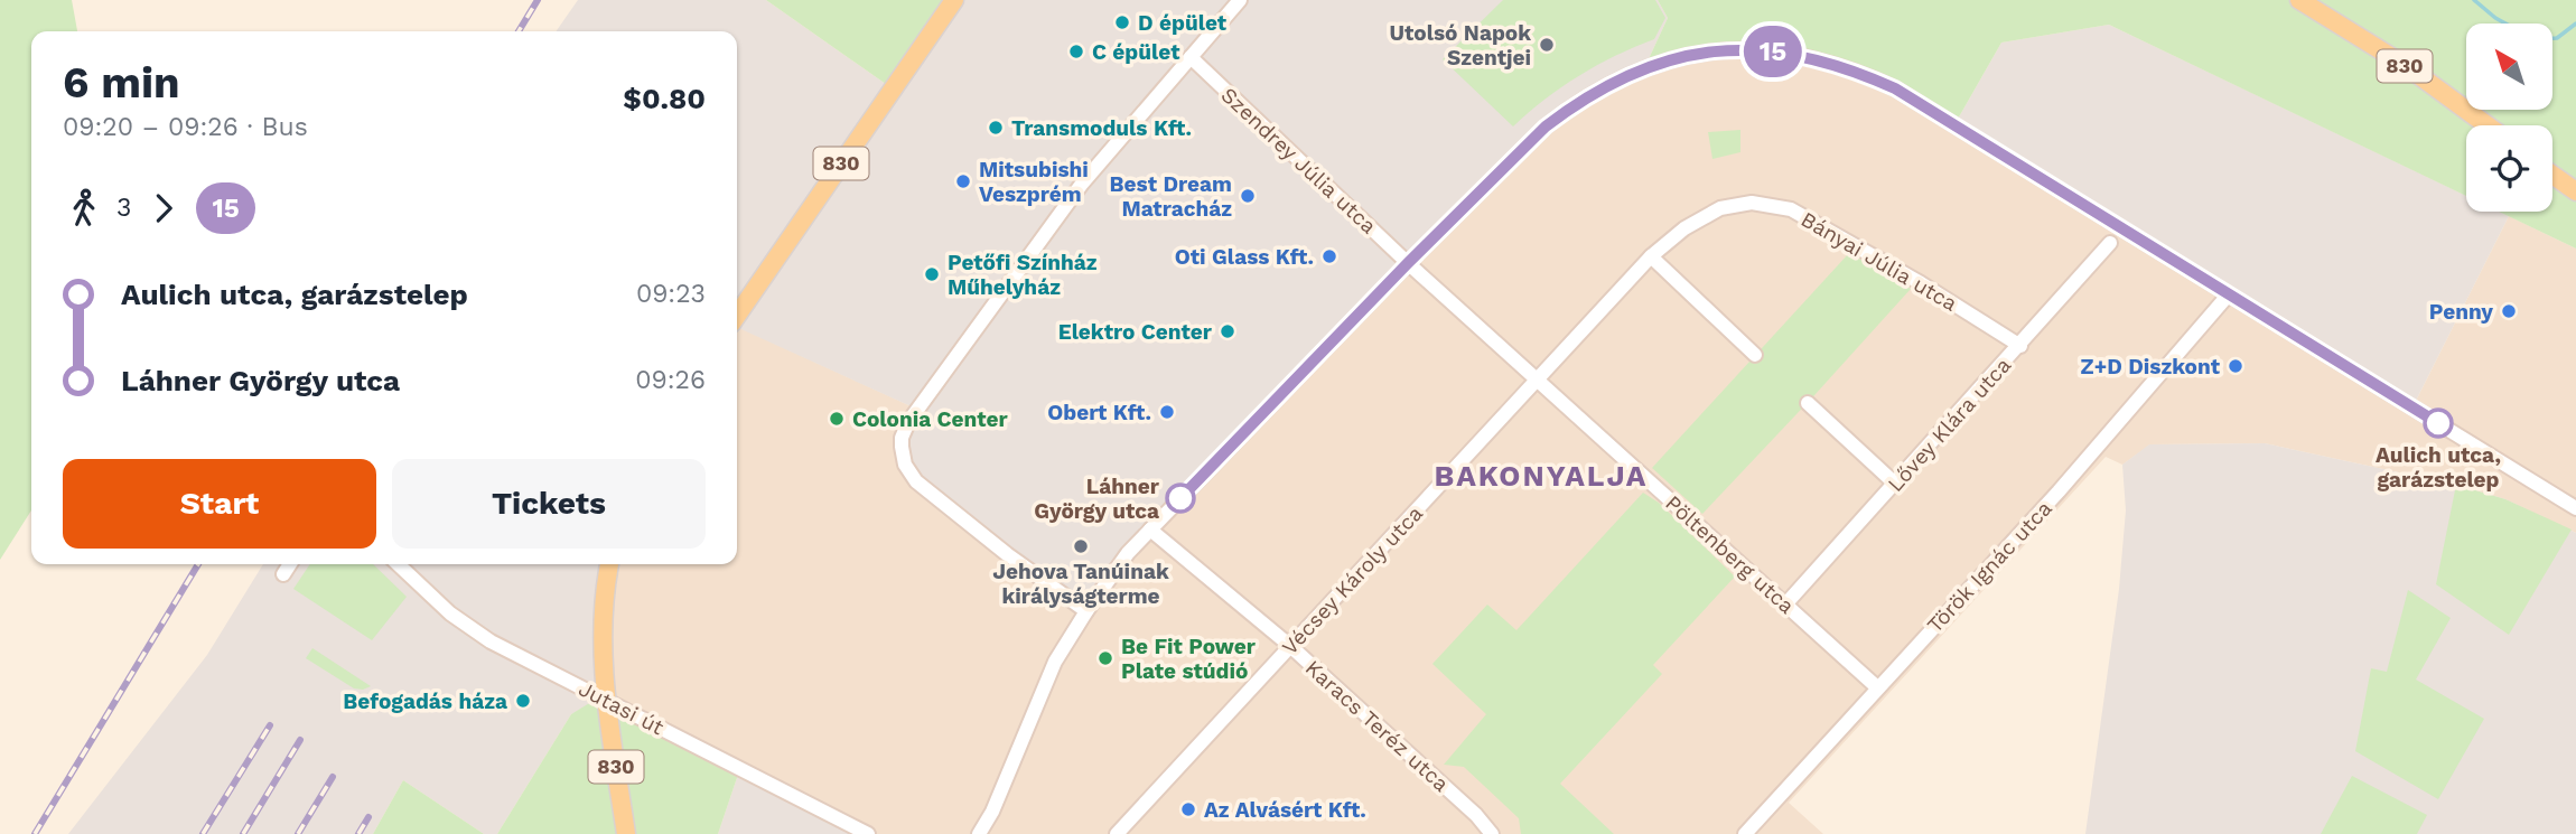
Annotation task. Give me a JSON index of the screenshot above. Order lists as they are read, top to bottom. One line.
{"streets":{"main road":["830"],"street":["Szendrey Júlia utca","Bányai Júlia utca","Lővey Klára utca","Pöltenberg utca","Török Ignác utca","Vécsey Károly utca","Jutasi út","Karacs Teréz utca"]},"crossings":[["830","Jutasi út"],["Szendrey Júlia utca","Pöltenberg utca"],["Bányai Júlia utca","Lővey Klára utca"],["Bányai Júlia utca","Vécsey Károly utca"],["Lővey Klára utca","Pöltenberg utca"],["Pöltenberg utca","Török Ignác utca"],["Pöltenberg utca","Vécsey Károly utca"],["Vécsey Károly utca","Karacs Teréz utca"]],"districts":["BAKONYALJA"],"places":["D épület","Utolsó Napok Szentjei","C épület","Transmoduls Kft.","Mitsubishi Veszprém","Best Dream Matracház","Oti Glass Kft.","Petőfi Színház Műhelyház","Penny","Elektro Center","Z+D Diszkont","Obert Kft.","Colonia Center","Aulich utca, garázstelep","Láhner György utca","Jehova Tanúinak királyságterme","Be Fit Power Plate stúdió","Befogadás háza","Az Alvásért Kft."],"lines":["bus line 15"],"north":"top left","page":{"on_map":"15","heading":["6 min","09:20 – 09:26 · Bus","$0.80"],"legs":["3","15"],"list":[{"name":"Aulich utca, garázstelep","value":"09:23"},{"name":"Láhner György utca","value":"09:26"}],"buttons":["Start","Tickets"]}}
